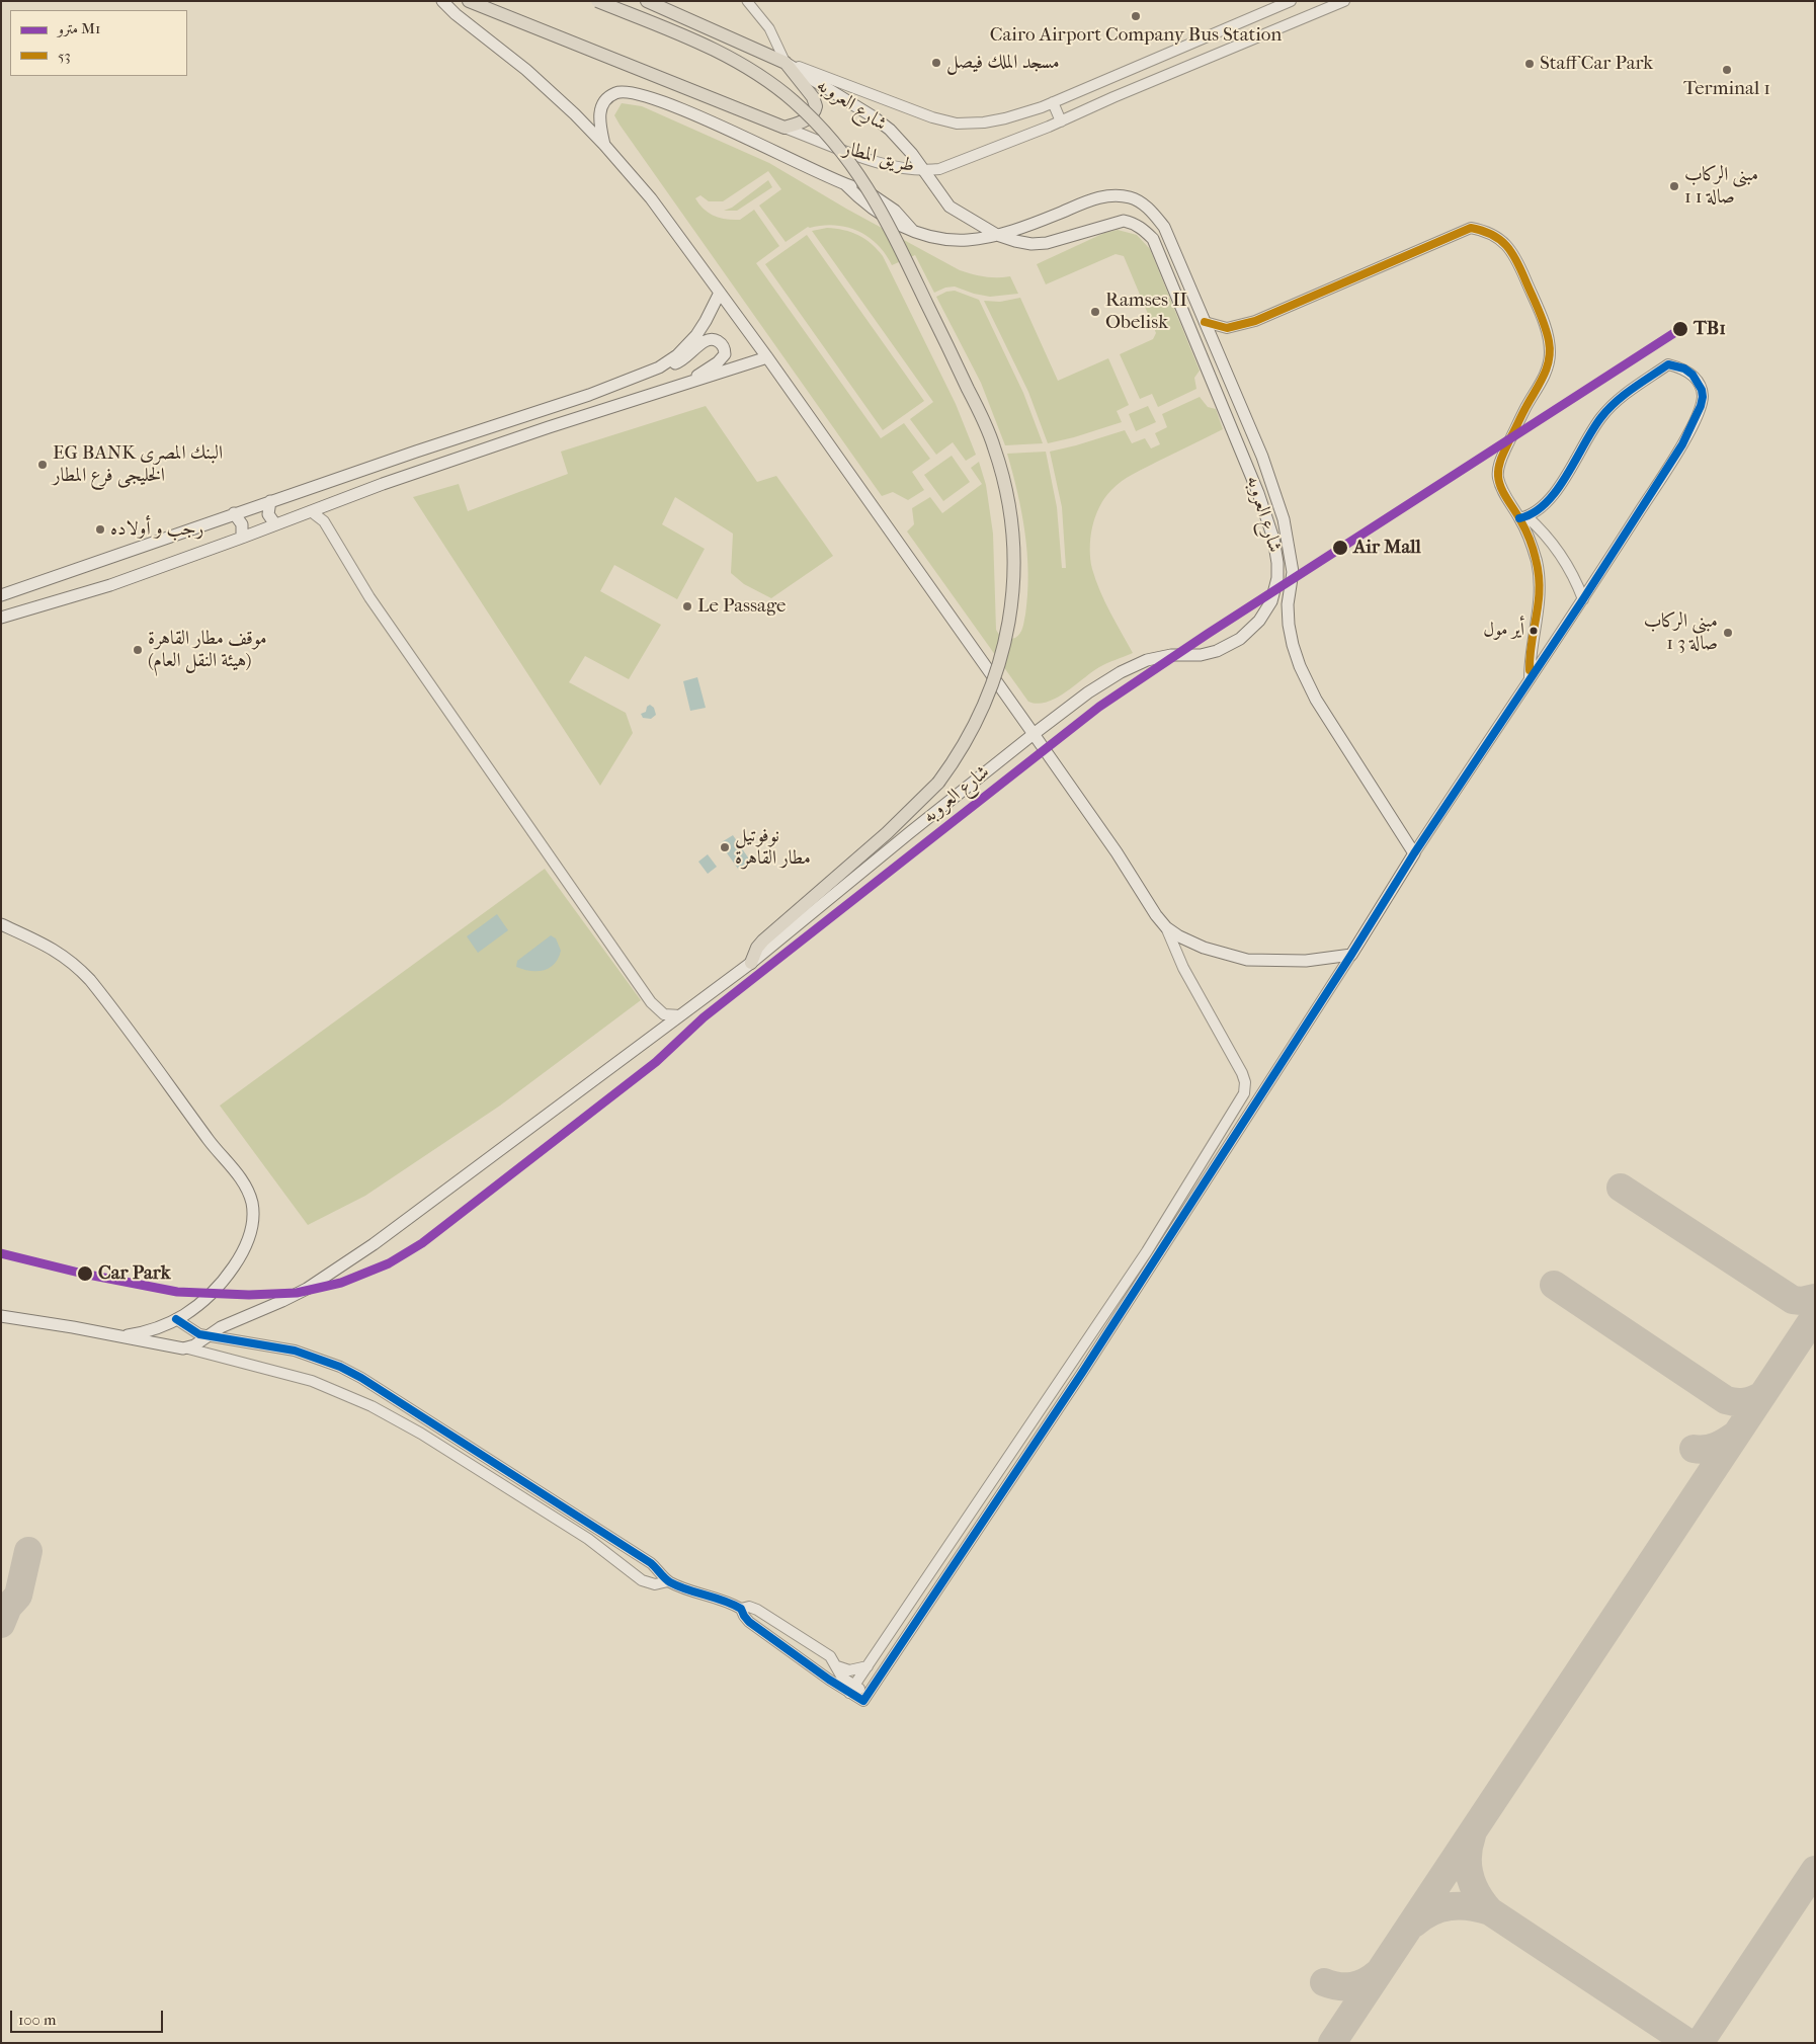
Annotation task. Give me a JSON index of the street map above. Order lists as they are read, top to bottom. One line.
{"streets":{"main road":["شارع العروبه","طريق المطار"]},"crossings":[["شارع العروبه","طريق المطار"]],"places":["Cairo Airport Company Bus Station","مسجد الملك فيصل","Staff Car Park","Terminal 1","مبنى الركاب 1 صالة 1","Ramses II Obelisk","TB1","EG BANK البنك المصرى الخليجى فرع المطار","رجب و أولاده","Air Mall","Le Passage","أير مول","مبنى الركاب 1 صالة 3","موقف مطار القاهرة (هيئة النقل العام)","نوفوتيل مطار القاهرة","Car Park"],"lines":["transit line 53","metro line M1"],"legend":["مترو M1","53"],"scale_bar":"100 m"}
